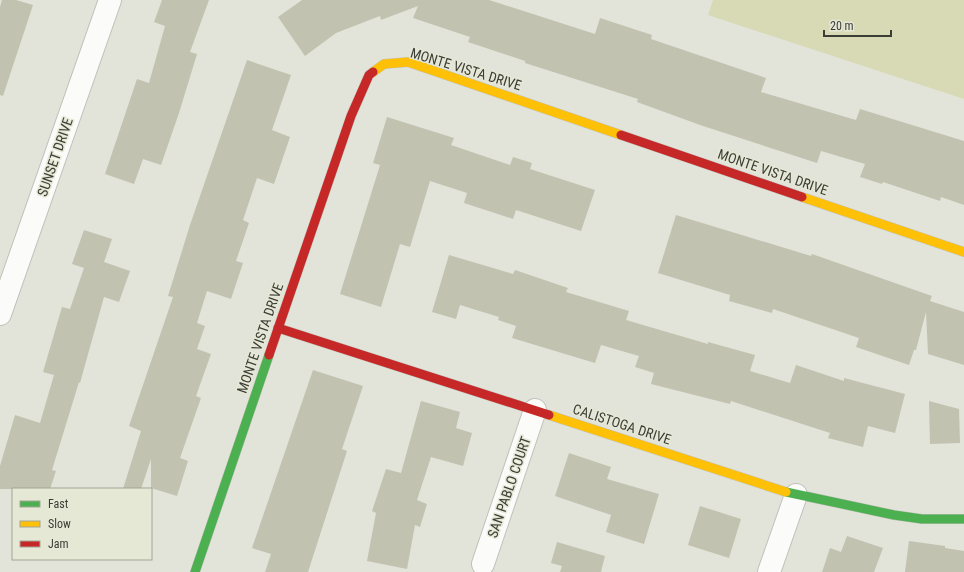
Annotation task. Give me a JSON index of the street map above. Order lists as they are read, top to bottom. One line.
{"streets":{"street":["MONTE VISTA DRIVE","SUNSET DRIVE","CALISTOGA DRIVE","SAN PABLO COURT"]},"crossings":[["MONTE VISTA DRIVE","CALISTOGA DRIVE"],["CALISTOGA DRIVE","SAN PABLO COURT"]],"legend":["Fast","Slow","Jam"],"scale_bar":"20 m"}
